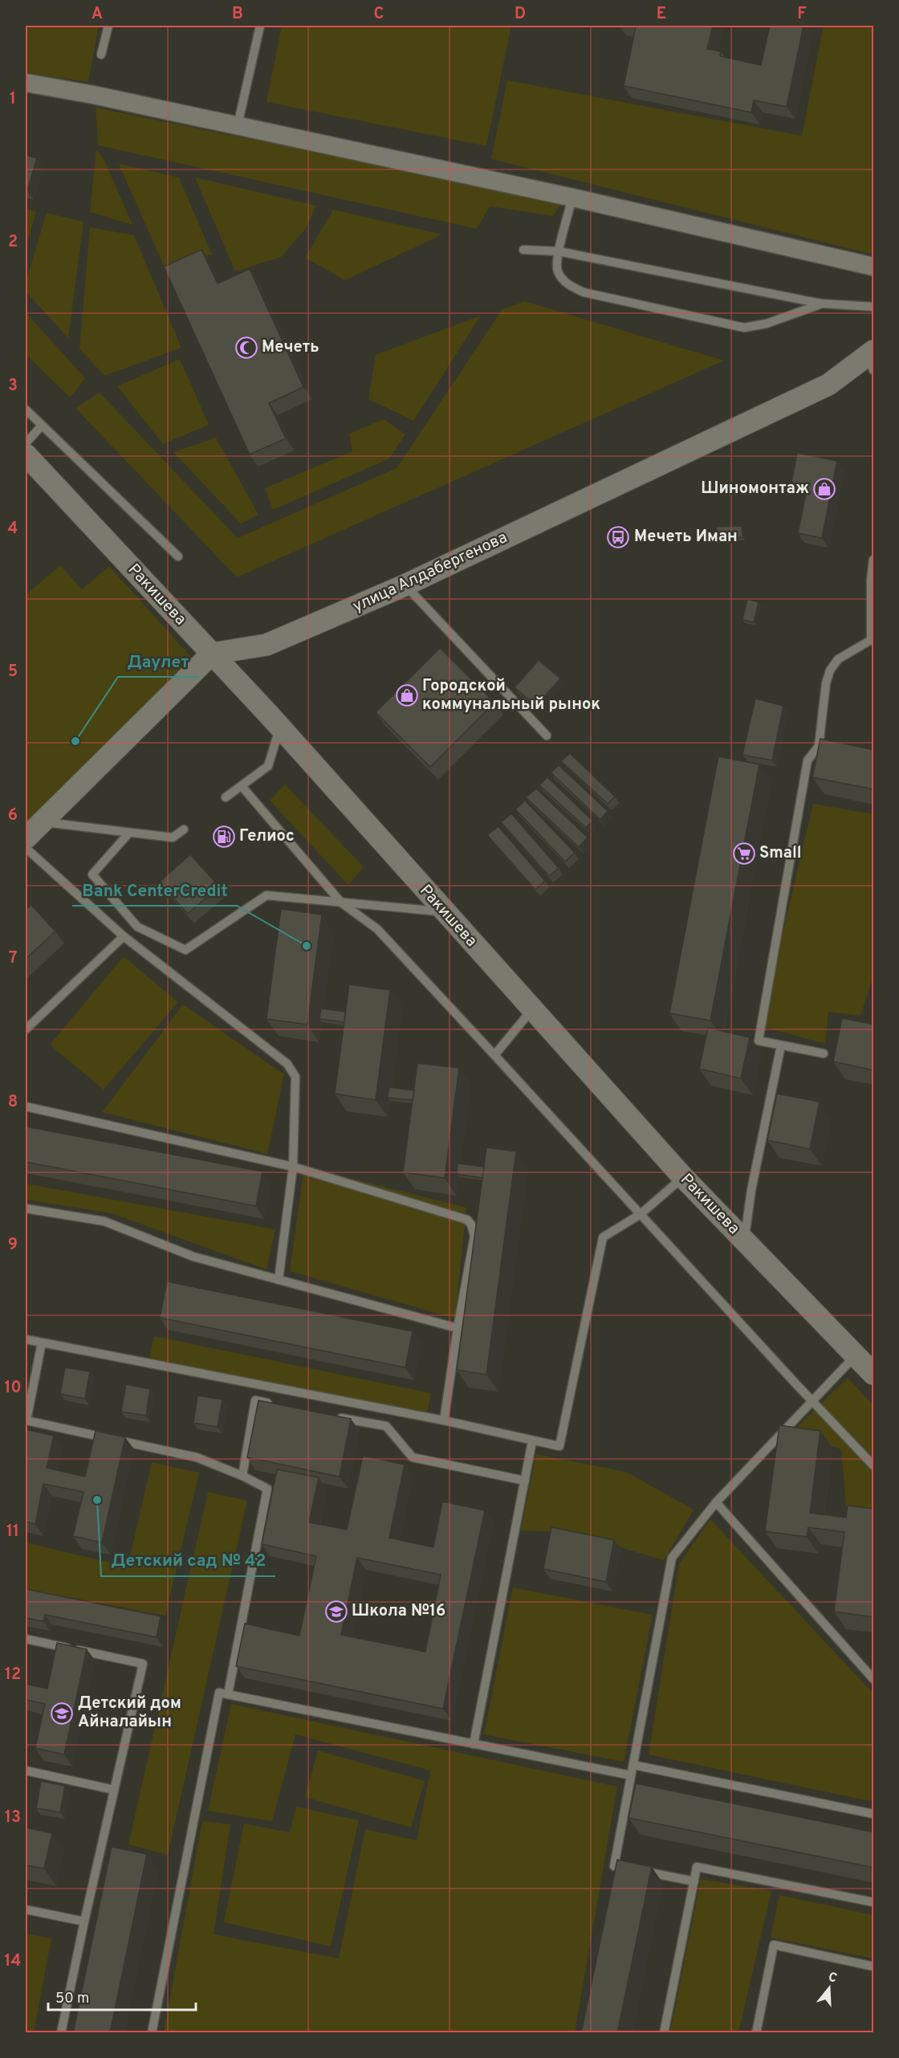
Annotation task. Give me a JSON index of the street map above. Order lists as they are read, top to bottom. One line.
{"streets":{"street":["улица Алдабергенова","Ракишева"]},"crossings":[["улица Алдабергенова","Ракишева"]],"places":{"mosque":["Мечеть"],"shop":["Шиномонтаж","Городской коммунальный рынок"],"bus stop":["Мечеть Иман"],"other":["Даулет","Bank CenterCredit","Детский сад № 42"],"fuel station":["Гелиос"],"supermarket":["Small"],"school or university":["Школа №16","Детский дом Айналайын"]},"scale_bar":"50 m","north":"top","grid":{"columns":["A","B","C","D","E","F"],"rows":["1","2","3","4","5","6","7","8","9","10","11","12","13","14"]}}
